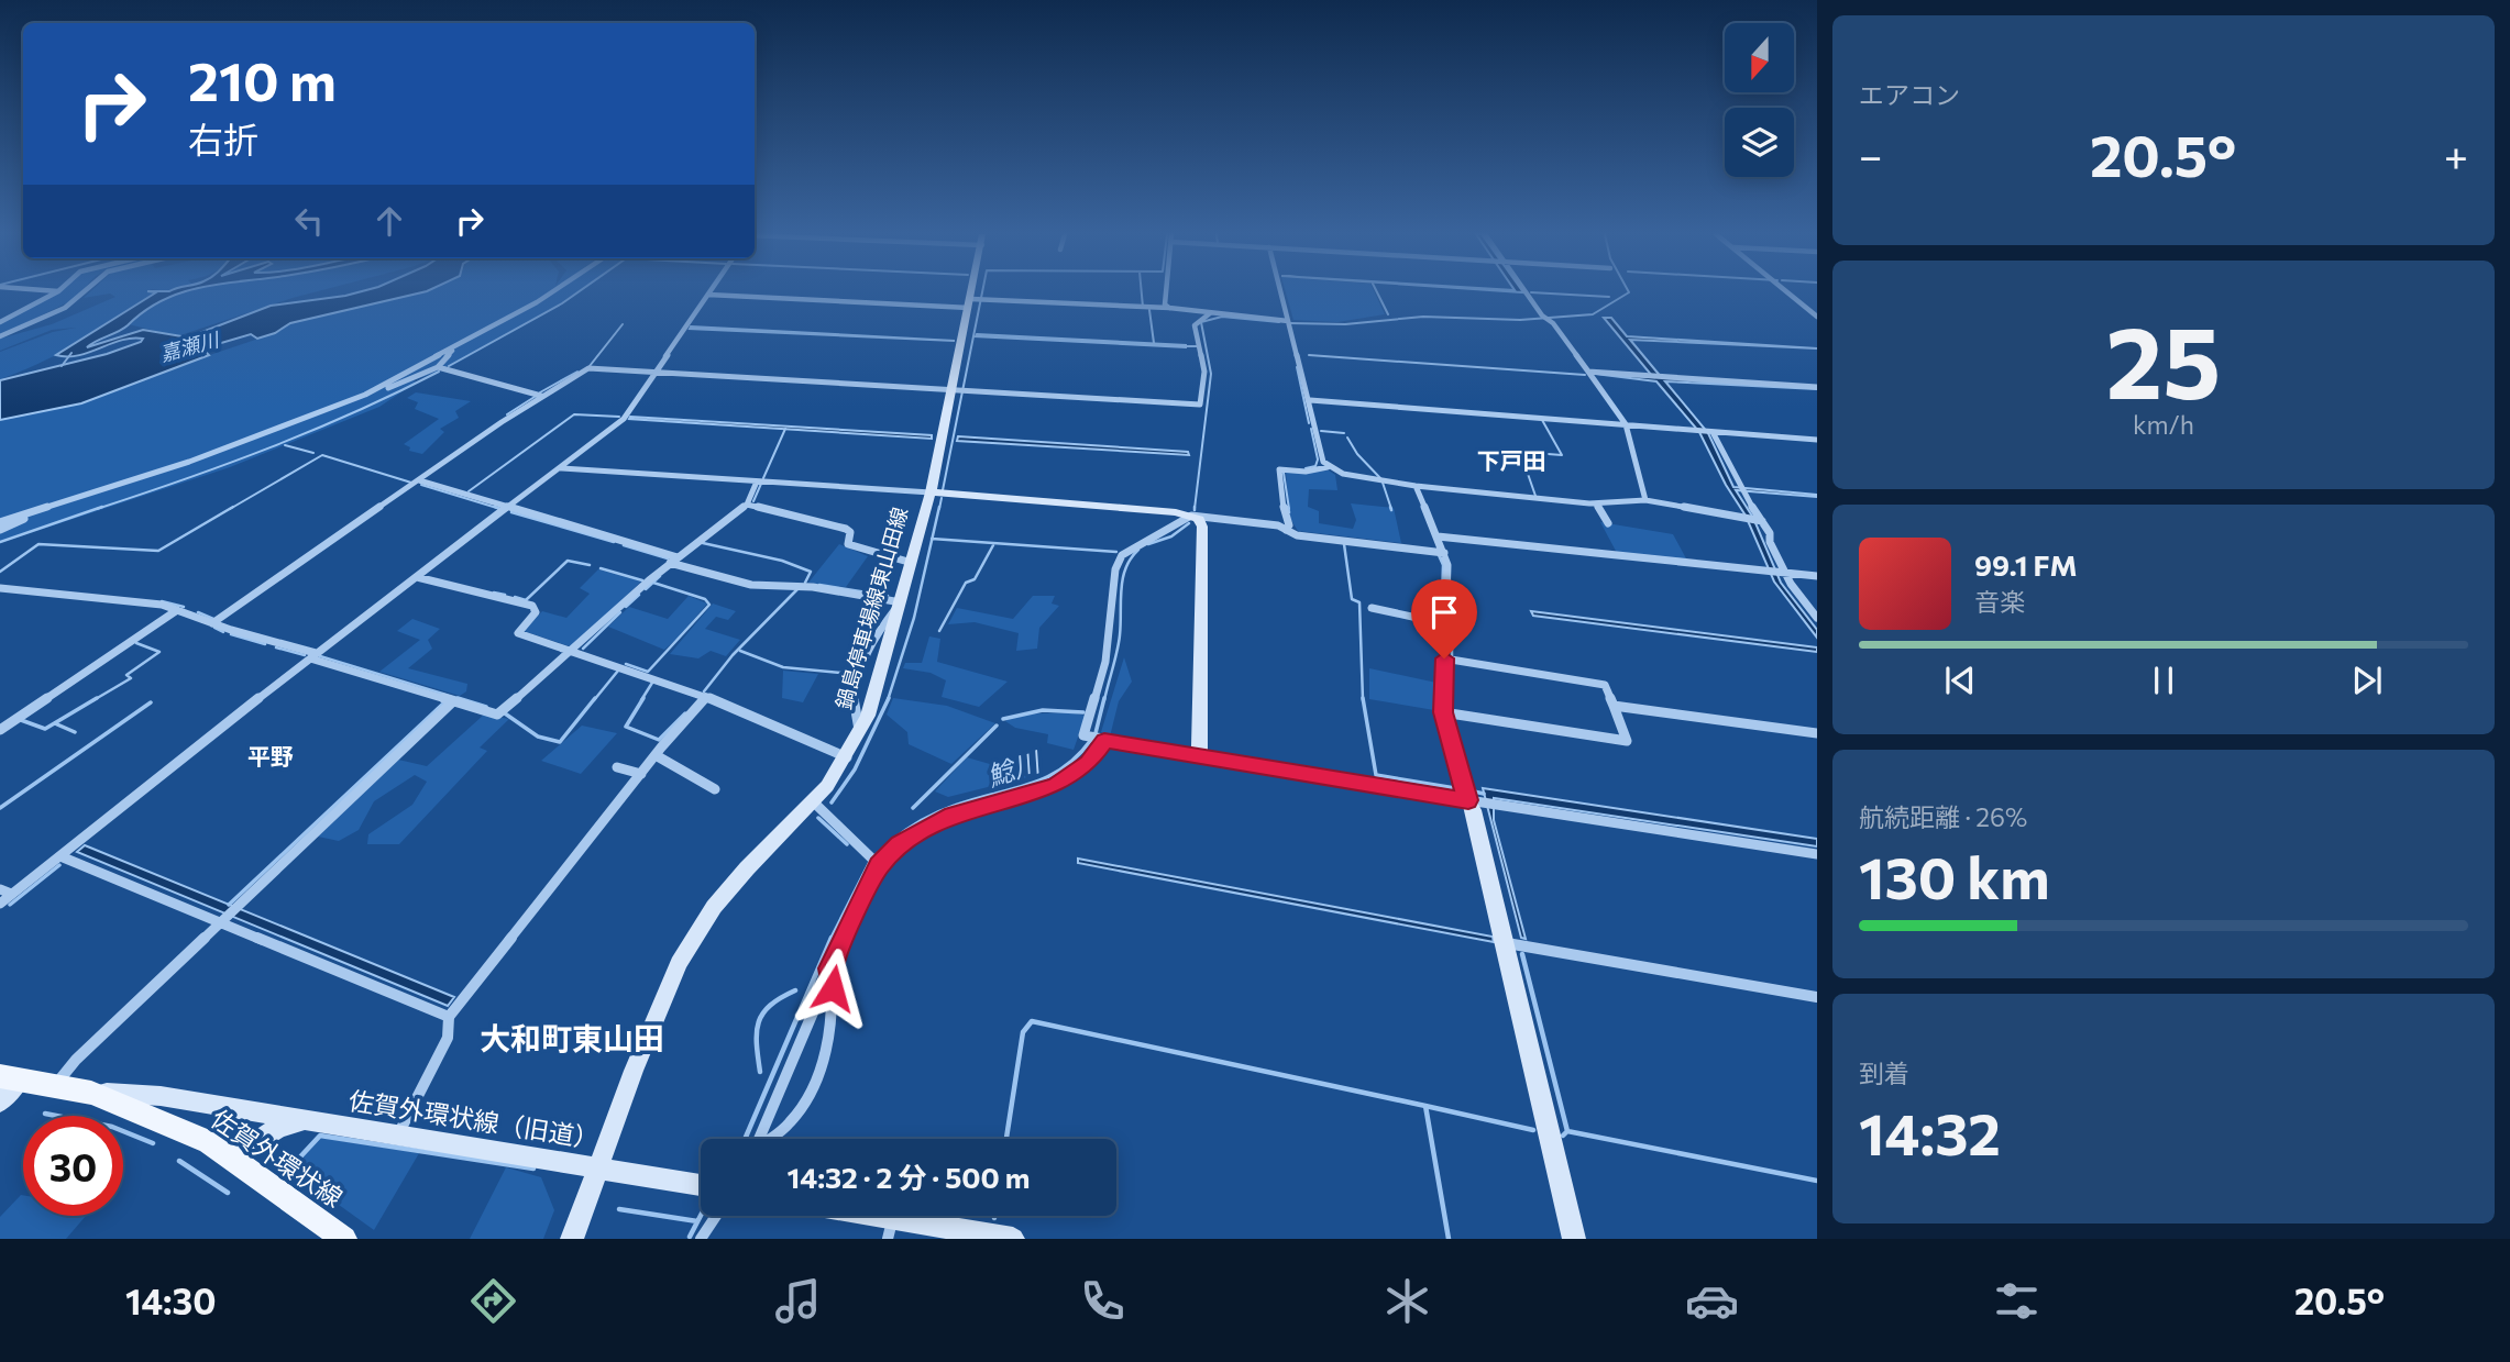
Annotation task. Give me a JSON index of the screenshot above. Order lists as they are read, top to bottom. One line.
{"streets":{"main road":["鍋島停車場線東山田線","佐賀外環状線"],"street":["佐賀外環状線（旧道）"]},"crossings":[["鍋島停車場線東山田線","佐賀外環状線（旧道）"],["佐賀外環状線（旧道）","佐賀外環状線"]],"districts":["下戸田","平野","大和町東山田"],"water":["嘉瀬川","鯰川"],"north":"bottom","page":{"tile":["エアコン",["25","km/h"],["航続距離 · 26%","130 km"],["到着","14:32"]],"turn":["210 m","右折"],"heat":["−","20.5°","+"],"song":["99.1 FM","音楽"],"limit":"30","trip":"14:32 · 2 分 · 500 m","tabs":["14:30","20.5°"]}}
